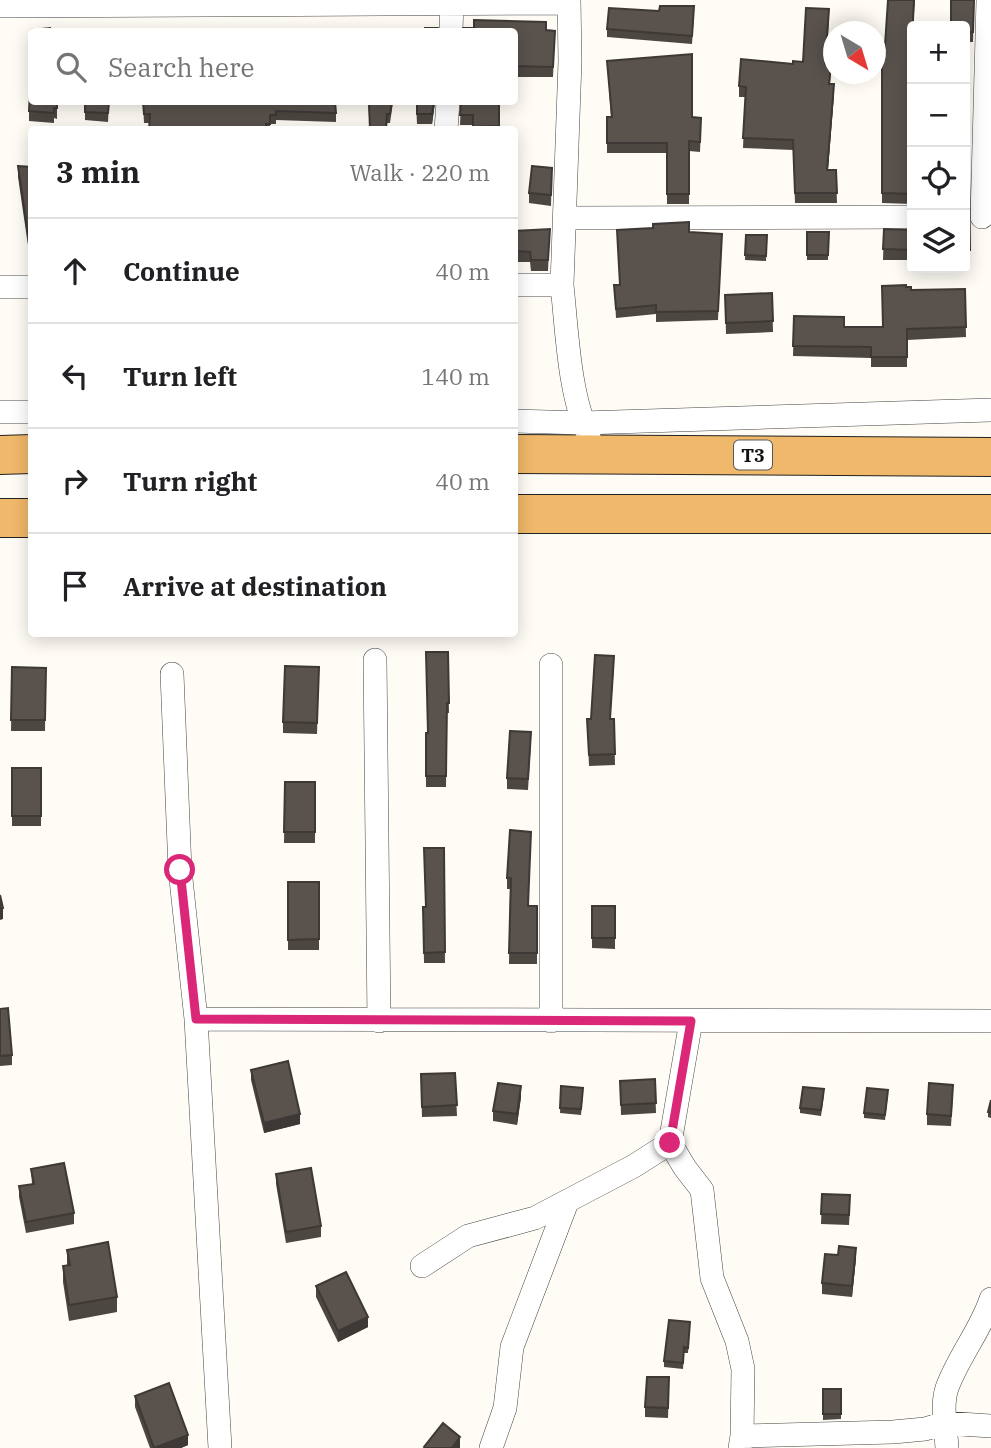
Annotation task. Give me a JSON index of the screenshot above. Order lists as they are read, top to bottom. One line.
{"streets":{"highway":["T3"]},"north":"bottom right","page":{"map_buttons":["+","−"],"search":"Search here","heading":["3 min","Walk · 220 m"],"list":[["Continue","40 m"],["Turn left","140 m"],["Turn right","40 m"],"Arrive at destination"]}}
